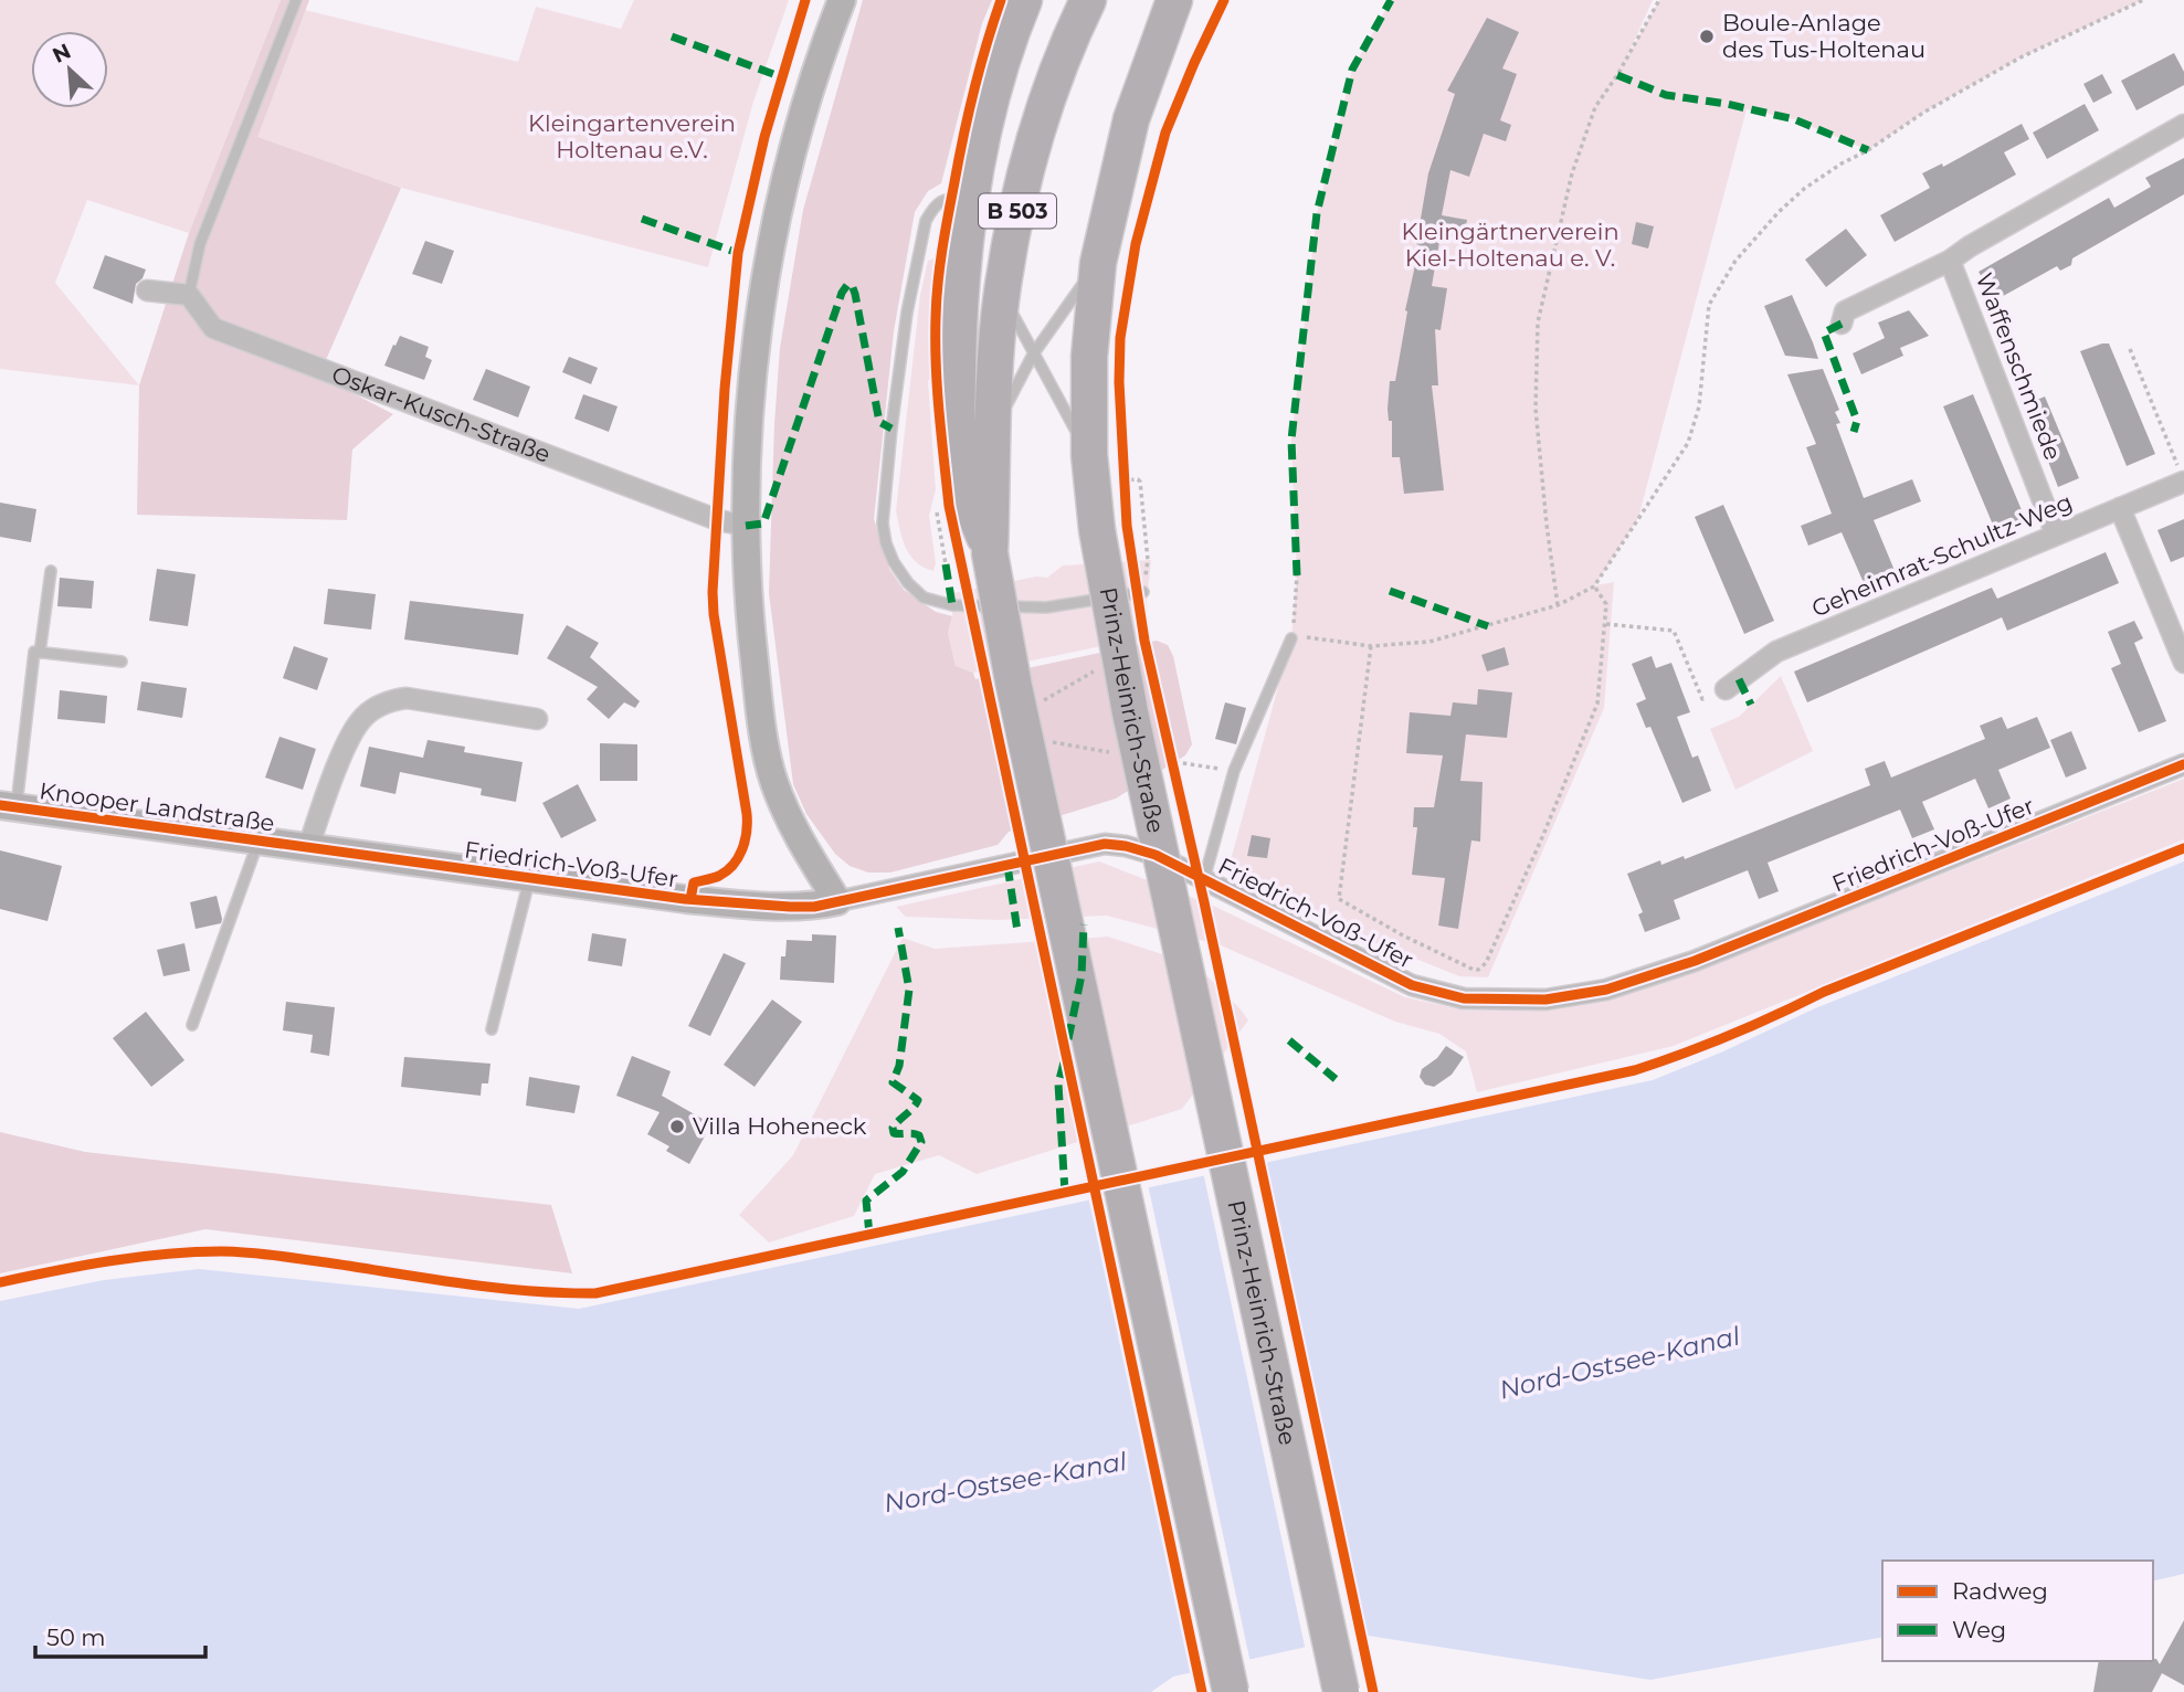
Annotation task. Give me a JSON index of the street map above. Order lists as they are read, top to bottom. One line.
{"streets":{"highway":["B 503","Prinz-Heinrich-Straße"],"street":["Waffenschmiede","Oskar-Kusch-Straße","Geheimrat-Schultz-Weg","Knooper Landstraße","Friedrich-Voß-Ufer"]},"crossings":[["Waffenschmiede","Geheimrat-Schultz-Weg"],["Knooper Landstraße","Friedrich-Voß-Ufer"]],"water":["Nord-Ostsee-Kanal"],"parks":["Kleingartenverein Holtenau e.V.","Kleingärtnerverein Kiel-Holtenau e. V."],"places":["Boule-Anlage des Tus-Holtenau","Villa Hoheneck"],"legend":["Radweg","Weg"],"scale_bar":"50 m","north":"top left"}
